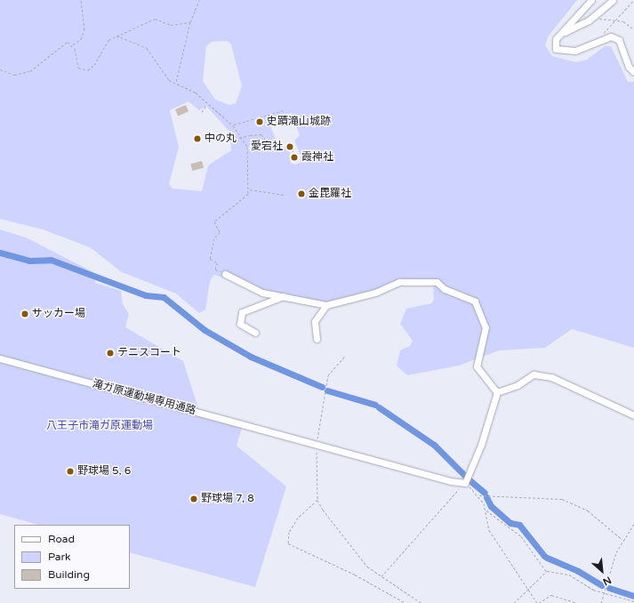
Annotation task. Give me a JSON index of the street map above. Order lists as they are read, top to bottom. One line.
{"streets":{"street":["滝ガ原運動場専用通路"]},"parks":["八王子市滝ガ原運動場"],"places":["史蹟滝山城跡","中の丸","愛宕社","霞神社","金毘羅社","サッカー場","テニスコート","野球場 5, 6","野球場 7, 8"],"legend":["Road","Park","Building"],"north":"bottom right"}
